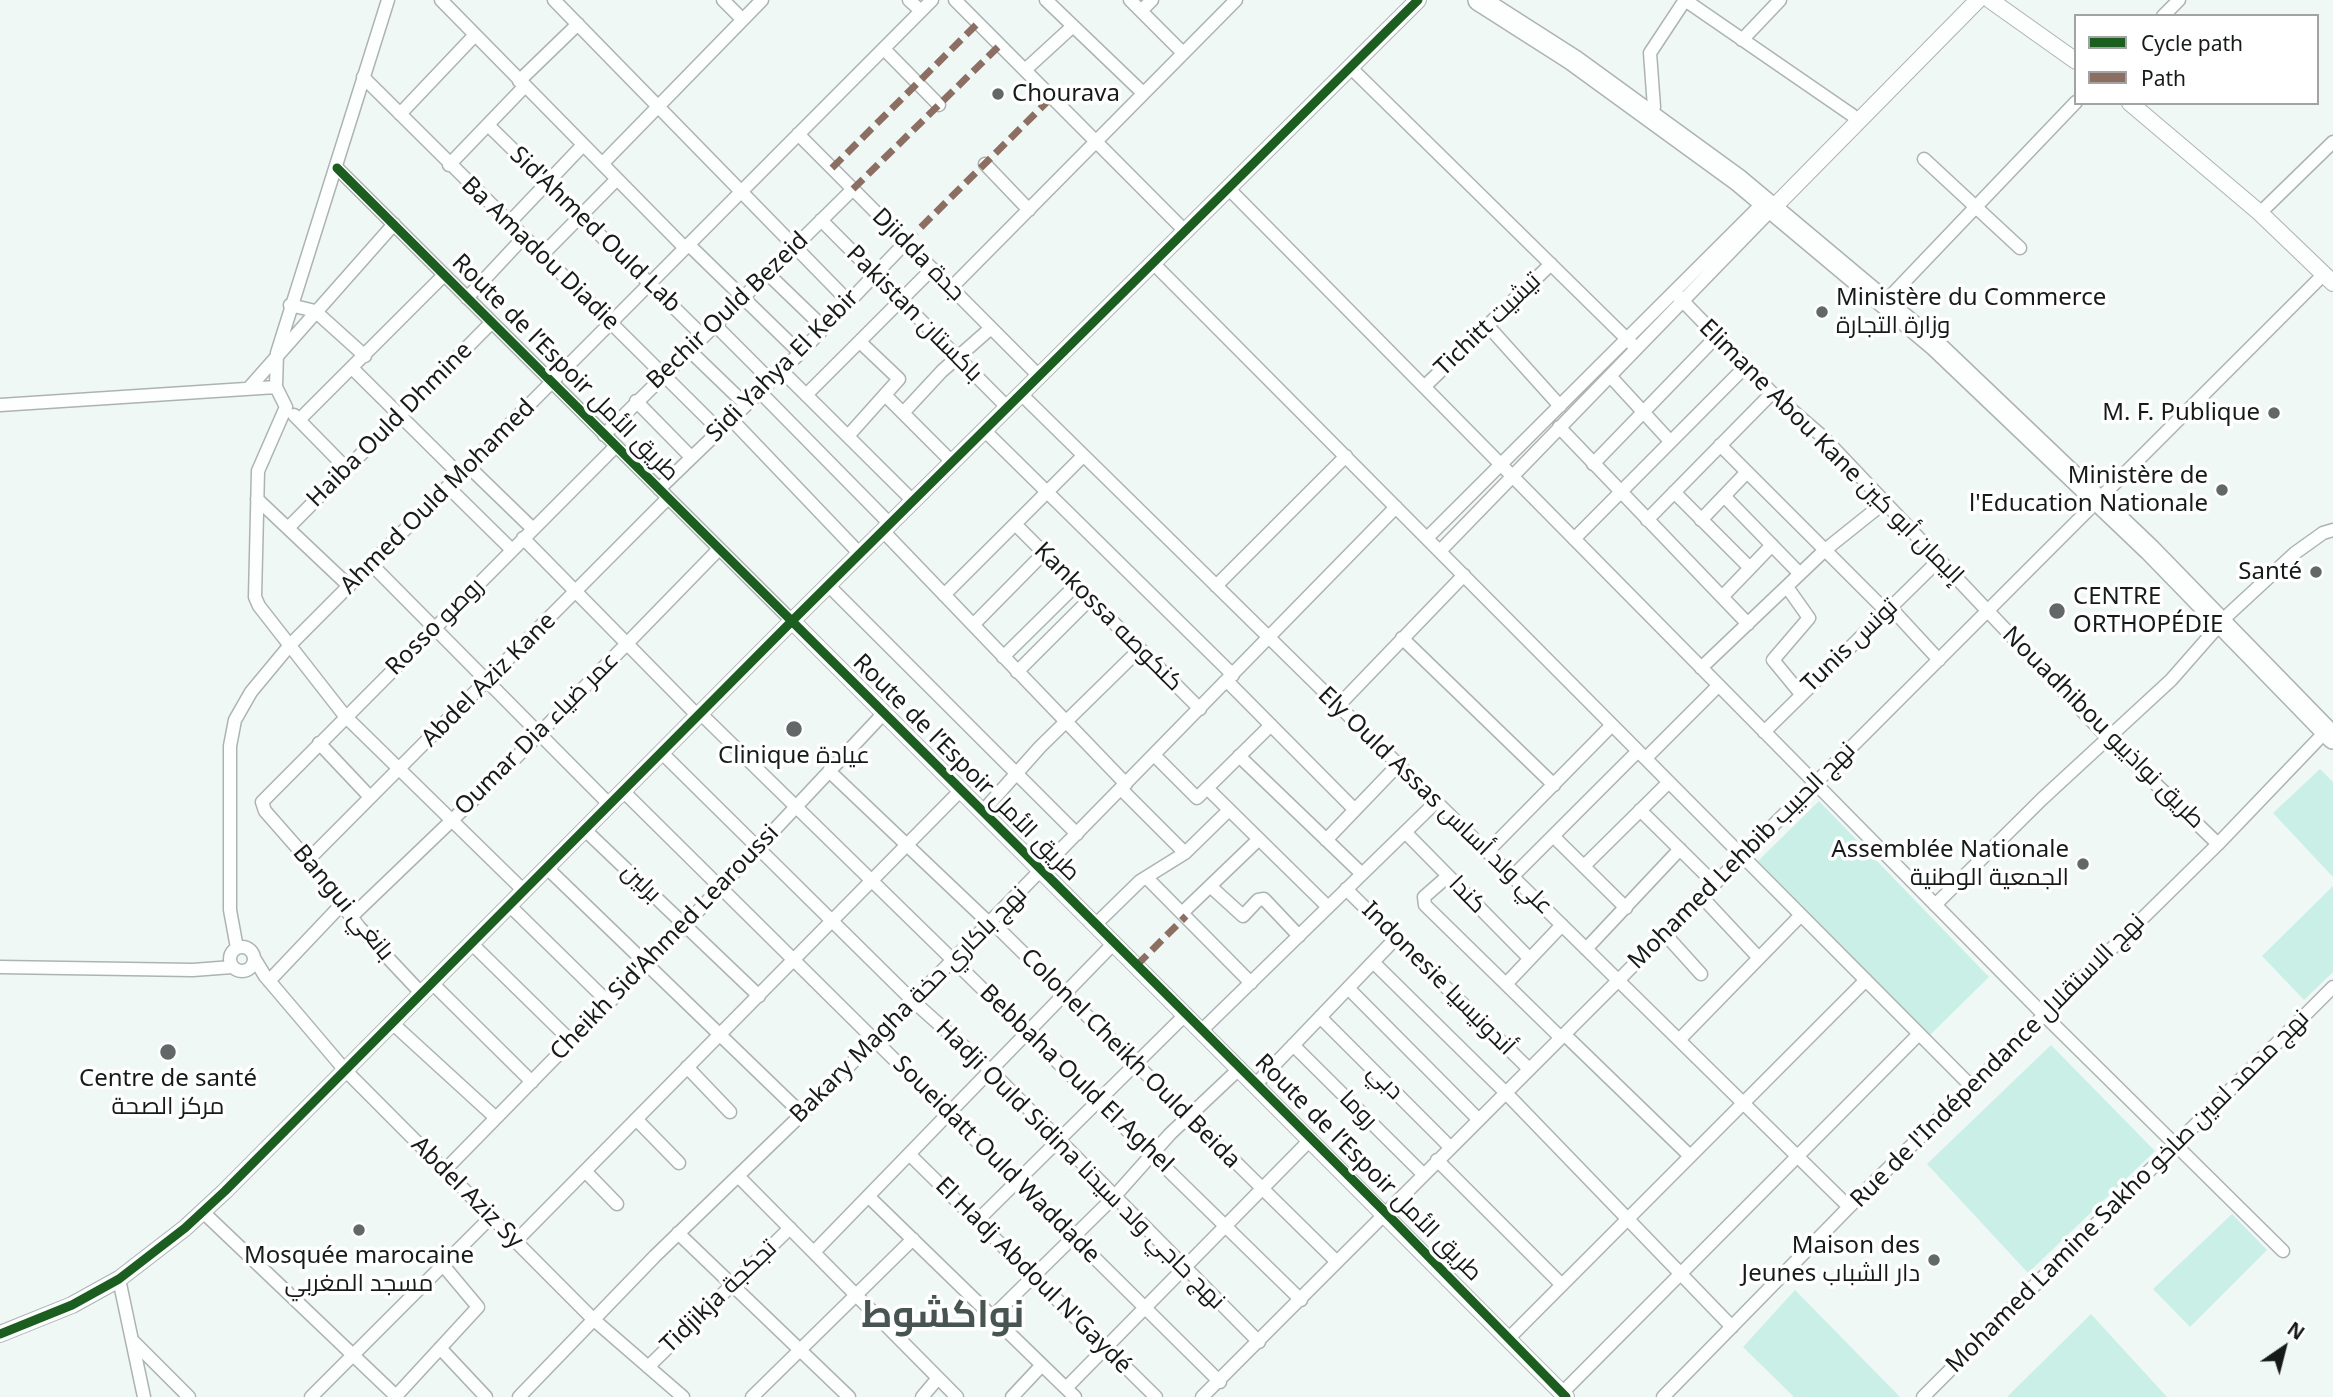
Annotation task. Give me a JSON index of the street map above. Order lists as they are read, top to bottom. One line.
{"streets":{"street":["Sid'Ahmed Ould Lab","Ba Amadou Diadie","Djidda جدة","Bechir Ould Bezeid","Pakistan باكستان","Tichitt تيشيت","Sidi Yahya El Kebir","Route de l’Espoir طريق الأمل","Haiba Ould Dhmine","Elimane Abou Kane إليمان أبو كين","Ahmed Ould Mohamed","Kankossa كنكوصه","Rosso روصو","Tunis تونس","Abdel Aziz Kane","Nouadhibou طريق نواذيبو","Oumar Dia عمر ضياء","Ely Ould Assas علي ولد أساس","Mohamed Lehbib نهج الحبيب","برلين","كندا","Bangui بانغي","Cheikh Sid'Ahmed Learoussi","Indonesie أندونيسيا","Bakary Magha نهج باكاري حخة","Colonel Cheikh Ould Beida","Rue de l'Indépendance نهج الاستقلال","Bebbaha Ould El Aghel","دبي","روما","Soueidatt Ould Waddade","Hadji Ould Sidina نهج حاجي ولد سيدنا","Mohamed Lamine Sakho نهج محمد لمين صاخو","Abdel Aziz Sy","El Hadj Abdoul N'Gaydé","Tidjikja تجكجة"]},"crossings":[["Sid'Ahmed Ould Lab","Bechir Ould Bezeid"],["Sid'Ahmed Ould Lab","Ahmed Ould Mohamed"],["Ba Amadou Diadie","Bechir Ould Bezeid"],["Ba Amadou Diadie","Sidi Yahya El Kebir"],["Ba Amadou Diadie","Ahmed Ould Mohamed"],["Djidda جدة","Bechir Ould Bezeid"],["Djidda جدة","Sidi Yahya El Kebir"],["Djidda جدة","Ahmed Ould Mohamed"],["Bechir Ould Bezeid","Pakistan باكستان"],["Bechir Ould Bezeid","Route de l’Espoir طريق الأمل"],["Pakistan باكستان","Sidi Yahya El Kebir"],["Sidi Yahya El Kebir","Route de l’Espoir طريق الأمل"],["Sidi Yahya El Kebir","Abdel Aziz Kane"],["Route de l’Espoir طريق الأمل","Haiba Ould Dhmine"],["Route de l’Espoir طريق الأمل","Ahmed Ould Mohamed"],["Route de l’Espoir طريق الأمل","Rosso روصو"],["Route de l’Espoir طريق الأمل","Abdel Aziz Kane"],["Route de l’Espoir طريق الأمل","Oumar Dia عمر ضياء"],["Route de l’Espoir طريق الأمل","Mohamed Lehbib نهج الحبيب"],["Route de l’Espoir طريق الأمل","Cheikh Sid'Ahmed Learoussi"],["Route de l’Espoir طريق الأمل","Bakary Magha نهج باكاري حخة"],["Haiba Ould Dhmine","Bebbaha Ould El Aghel"],["Elimane Abou Kane إليمان أبو كين","Tunis تونس"],["Elimane Abou Kane إليمان أبو كين","Nouadhibou طريق نواذيبو"],["Elimane Abou Kane إليمان أبو كين","Mohamed Lehbib نهج الحبيب"],["Ahmed Ould Mohamed","Bebbaha Ould El Aghel"],["Ahmed Ould Mohamed","Abdel Aziz Sy"],["Kankossa كنكوصه","Bakary Magha نهج باكاري حخة"],["Rosso روصو","Bangui بانغي"],["Rosso روصو","Bebbaha Ould El Aghel"],["Abdel Aziz Kane","Bangui بانغي"],["Abdel Aziz Kane","Bebbaha Ould El Aghel"],["Nouadhibou طريق نواذيبو","Mohamed Lehbib نهج الحبيب"],["Nouadhibou طريق نواذيبو","Rue de l'Indépendance نهج الاستقلال"],["Oumar Dia عمر ضياء","Bangui بانغي"],["Oumar Dia عمر ضياء","Bebbaha Ould El Aghel"],["Ely Ould Assas علي ولد أساس","Mohamed Lehbib نهج الحبيب"],["Ely Ould Assas علي ولد أساس","Bakary Magha نهج باكاري حخة"],["Ely Ould Assas علي ولد أساس","Rue de l'Indépendance نهج الاستقلال"],["Mohamed Lehbib نهج الحبيب","Indonesie أندونيسيا"],["Mohamed Lehbib نهج الحبيب","Colonel Cheikh Ould Beida"],["Mohamed Lehbib نهج الحبيب","Bebbaha Ould El Aghel"],["Mohamed Lehbib نهج الحبيب","دبي"],["Mohamed Lehbib نهج الحبيب","روما"],["Mohamed Lehbib نهج الحبيب","Soueidatt Ould Waddade"],["Mohamed Lehbib نهج الحبيب","Hadji Ould Sidina نهج حاجي ولد سيدنا"],["برلين","Cheikh Sid'Ahmed Learoussi"],["Bangui بانغي","Cheikh Sid'Ahmed Learoussi"],["Cheikh Sid'Ahmed Learoussi","Colonel Cheikh Ould Beida"],["Cheikh Sid'Ahmed Learoussi","Bebbaha Ould El Aghel"],["Cheikh Sid'Ahmed Learoussi","Soueidatt Ould Waddade"],["Cheikh Sid'Ahmed Learoussi","Hadji Ould Sidina نهج حاجي ولد سيدنا"],["Cheikh Sid'Ahmed Learoussi","Abdel Aziz Sy"],["Bakary Magha نهج باكاري حخة","Colonel Cheikh Ould Beida"],["Bakary Magha نهج باكاري حخة","Bebbaha Ould El Aghel"],["Bakary Magha نهج باكاري حخة","Soueidatt Ould Waddade"],["Bakary Magha نهج باكاري حخة","Hadji Ould Sidina نهج حاجي ولد سيدنا"],["Bakary Magha نهج باكاري حخة","Abdel Aziz Sy"],["Abdel Aziz Sy","Tidjikja تجكجة"]],"districts":["نواكشوط"],"places":["Chourava","Ministère du Commerce وزارة التجارة","M. F. Publique","Ministère de l'Education Nationale","Santé","CENTRE ORTHOPÉDIE","Clinique عيادة","Assemblée Nationale الجمعية الوطنية","Centre de santé مركز الصحة","Mosquée marocaine مسجد المغربي","Maison des Jeunes دار الشباب"],"legend":["Cycle path","Path"],"north":"top right"}
